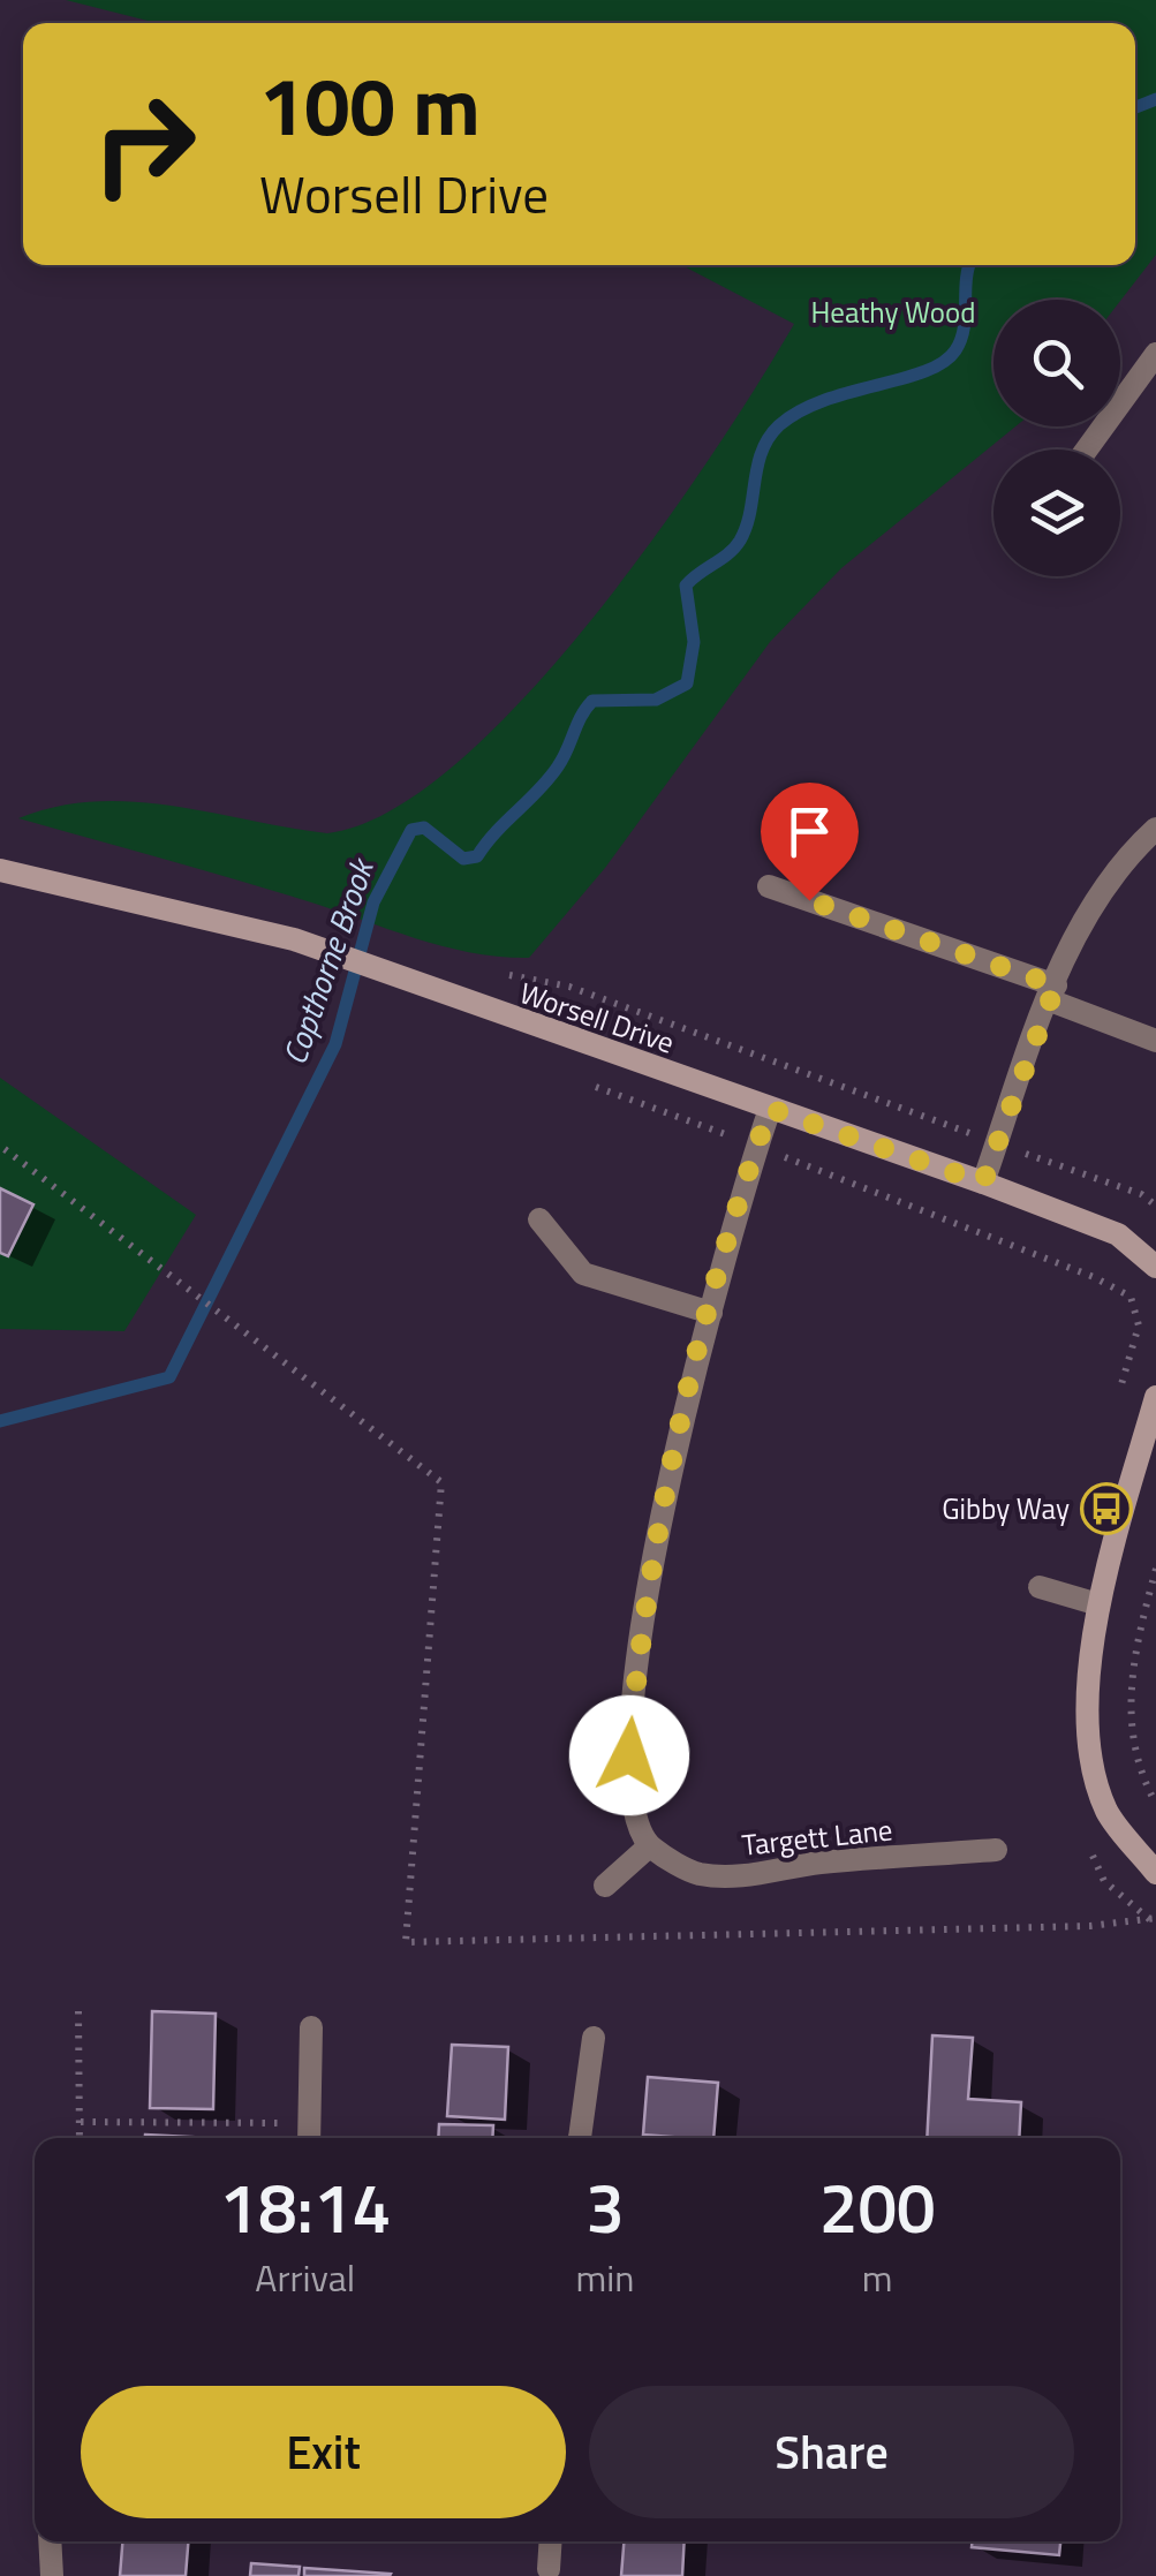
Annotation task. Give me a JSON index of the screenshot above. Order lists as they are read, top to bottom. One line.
{"streets":{"street":["Worsell Drive","Targett Lane"]},"water":["Copthorne Brook"],"parks":["Heathy Wood"],"places":{"bus stop":["Gibby Way"]},"page":{"turn":["100 m","Worsell Drive"],"eta":["18:14","Arrival","3","min","200","m"],"buttons":["Exit","Share"]}}
